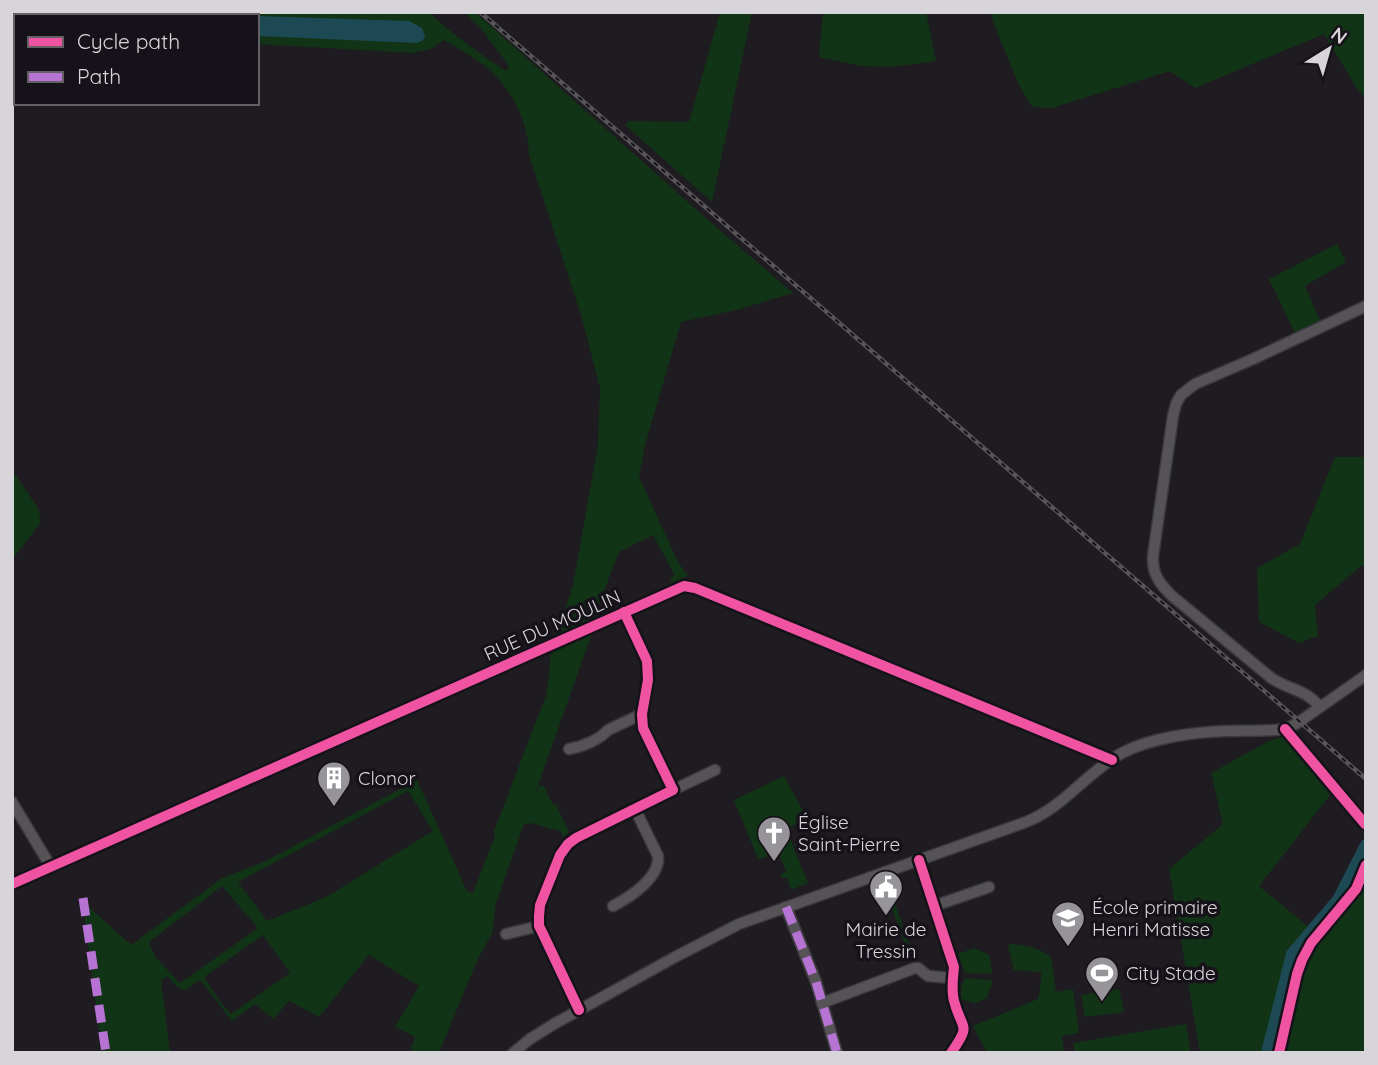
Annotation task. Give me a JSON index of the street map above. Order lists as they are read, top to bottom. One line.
{"streets":{"street":["RUE DU MOULIN"]},"places":{"building":["Clonor"],"church":["Église Saint-Pierre"],"public building":["Mairie de Tressin"],"school or university":["École primaire Henri Matisse"],"sports":["City Stade"]},"legend":["Cycle path","Path"],"north":"top right"}
